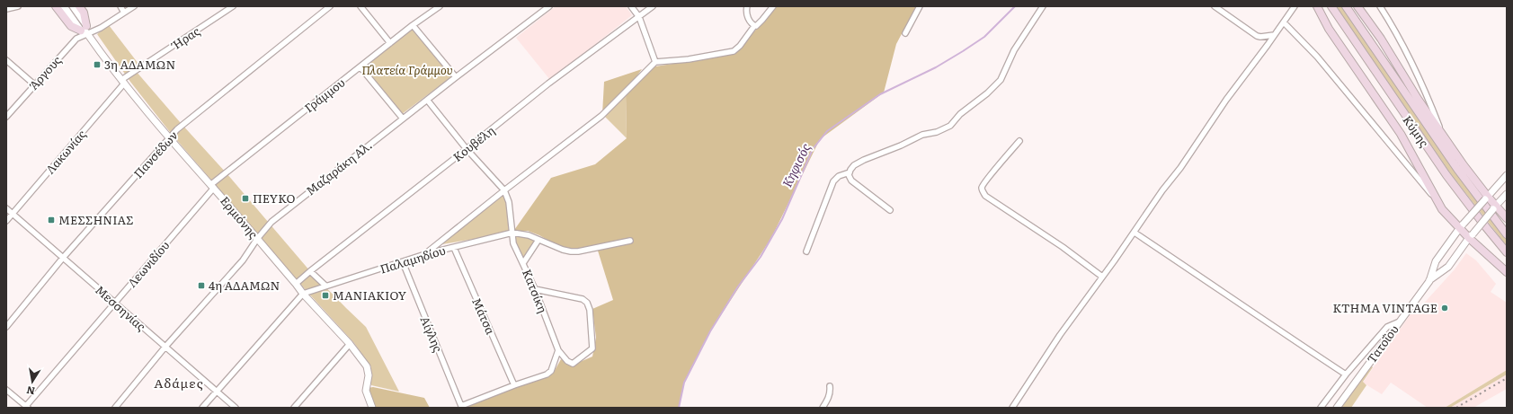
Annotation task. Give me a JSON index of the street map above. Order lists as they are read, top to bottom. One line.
{"streets":{"main road":["Κύμης"],"street":["Ήρας","Άργους","Γράμμου","Κουβέλη","Λακωνίας","Πανσέδων","Μαζαράκη Αλ.","Ερμιόνης","Παλαμηδίου","Λεωνιδίου","Κατσίκη","Μεσσηνίας","Μάτσα","Αίγλης","Τατοΐου"]},"crossings":[["Ήρας","Λακωνίας"],["Ήρας","Ερμιόνης"],["Άργους","Ερμιόνης"],["Γράμμου","Ερμιόνης"],["Γράμμου","Λεωνιδίου"],["Κουβέλη","Ερμιόνης"],["Λακωνίας","Ερμιόνης"],["Λακωνίας","Μεσσηνίας"],["Πανσέδων","Ερμιόνης"],["Πανσέδων","Μεσσηνίας"],["Μαζαράκη Αλ.","Ερμιόνης"],["Μαζαράκη Αλ.","Μεσσηνίας"],["Ερμιόνης","Παλαμηδίου"],["Ερμιόνης","Λεωνιδίου"],["Παλαμηδίου","Κατσίκη"],["Παλαμηδίου","Μεσσηνίας"],["Παλαμηδίου","Μάτσα"],["Παλαμηδίου","Αίγλης"],["Λεωνιδίου","Μεσσηνίας"],["Μάτσα","Αίγλης"]],"districts":["Αδάμες"],"water":["Κηφισός"],"parks":["Πλατεία Γράμμου"],"places":{"transit":["3η ΑΔΑΜΩΝ","ΠΕΥΚΟ","ΜΕΣΣΗΝΙΑΣ","4η ΑΔΑΜΩΝ","ΜΑΝΙΑΚΙΟΥ"],"other":["KTHMA VINTAGE"]},"north":"bottom"}
